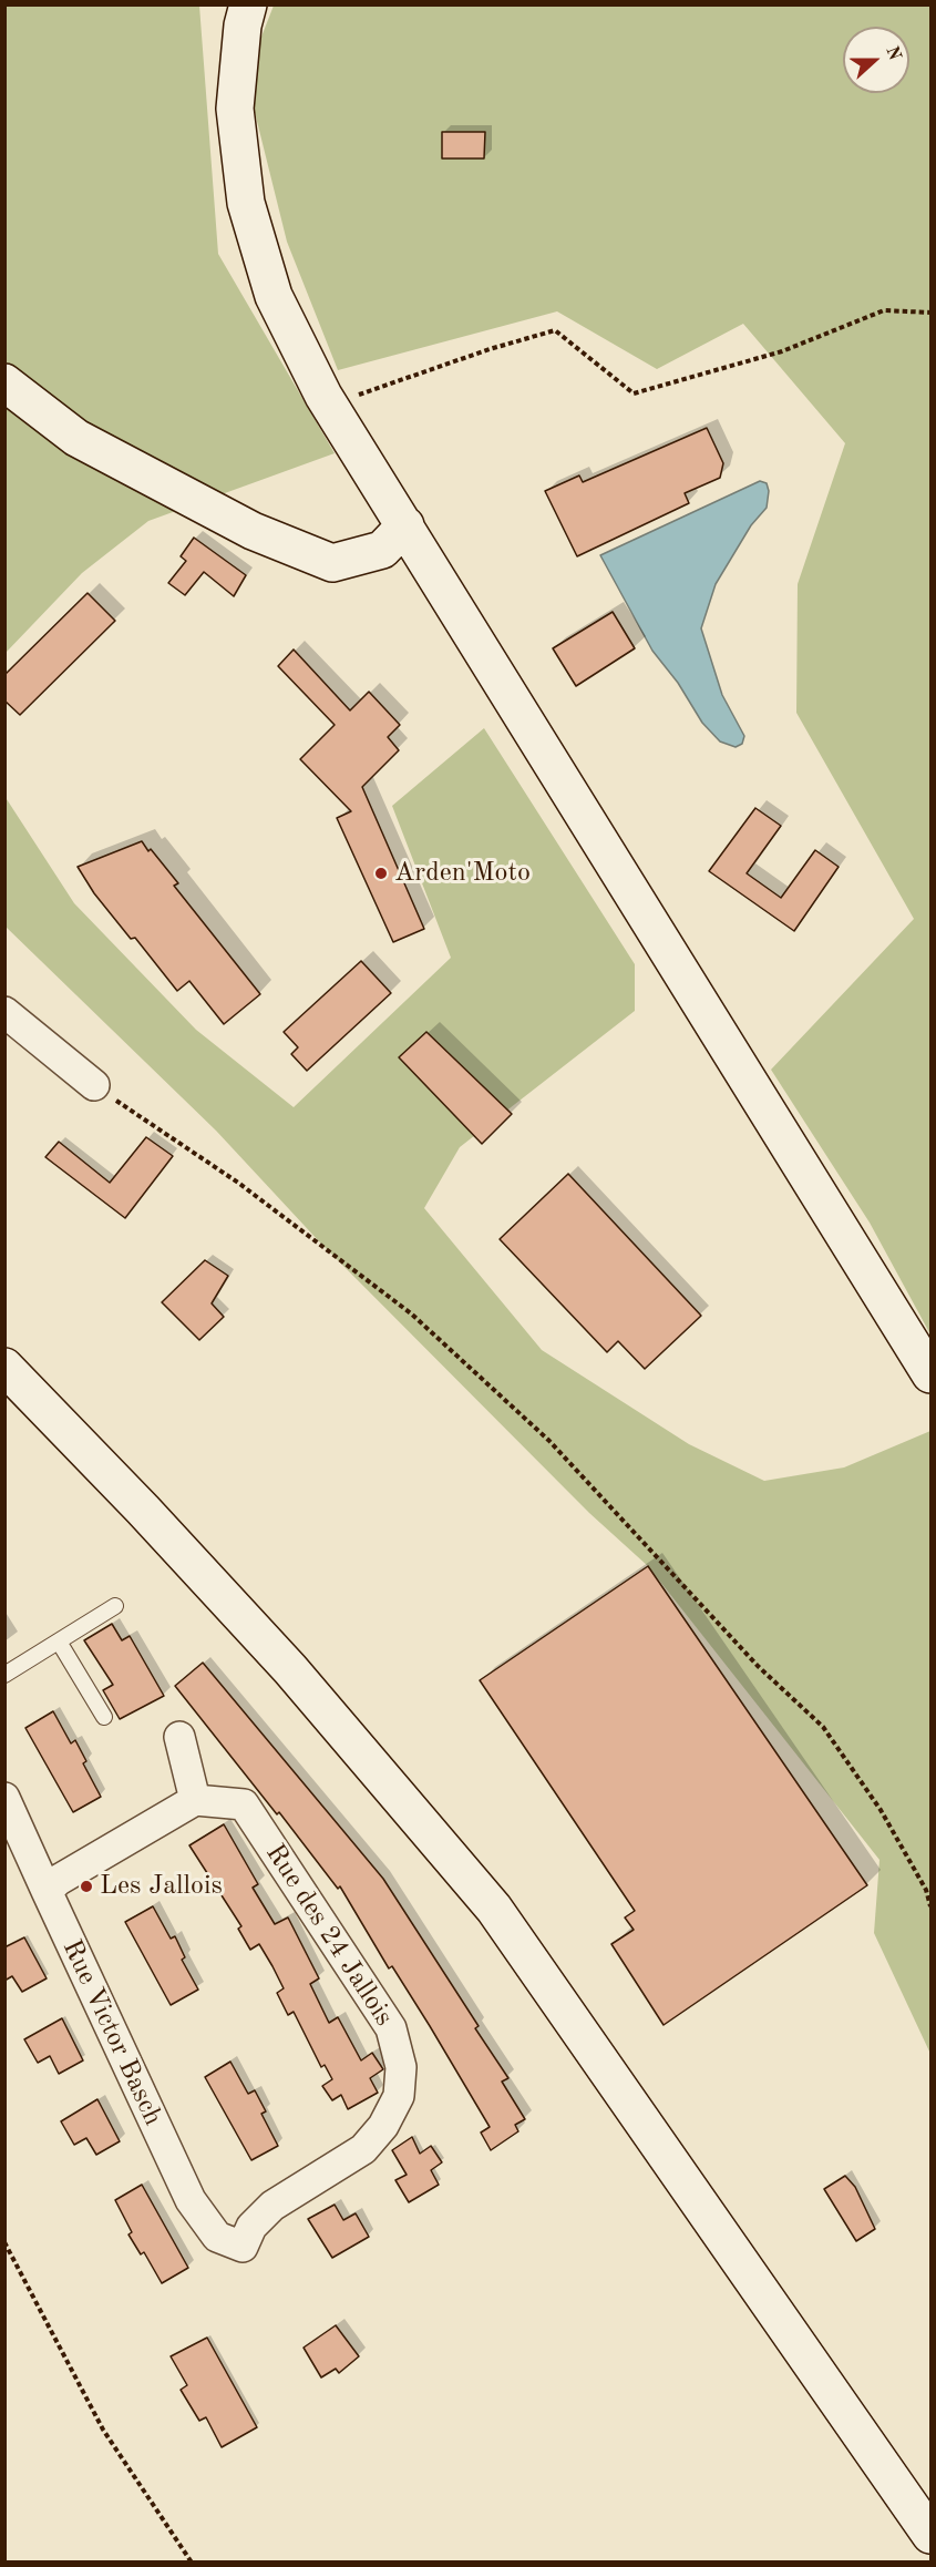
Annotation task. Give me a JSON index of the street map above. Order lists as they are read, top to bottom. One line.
{"streets":{"street":["Rue des 24 Jallois","Rue Victor Basch"]},"crossings":[["Rue des 24 Jallois","Rue Victor Basch"]],"places":["Arden'Moto","Les Jallois"],"north":"right"}
